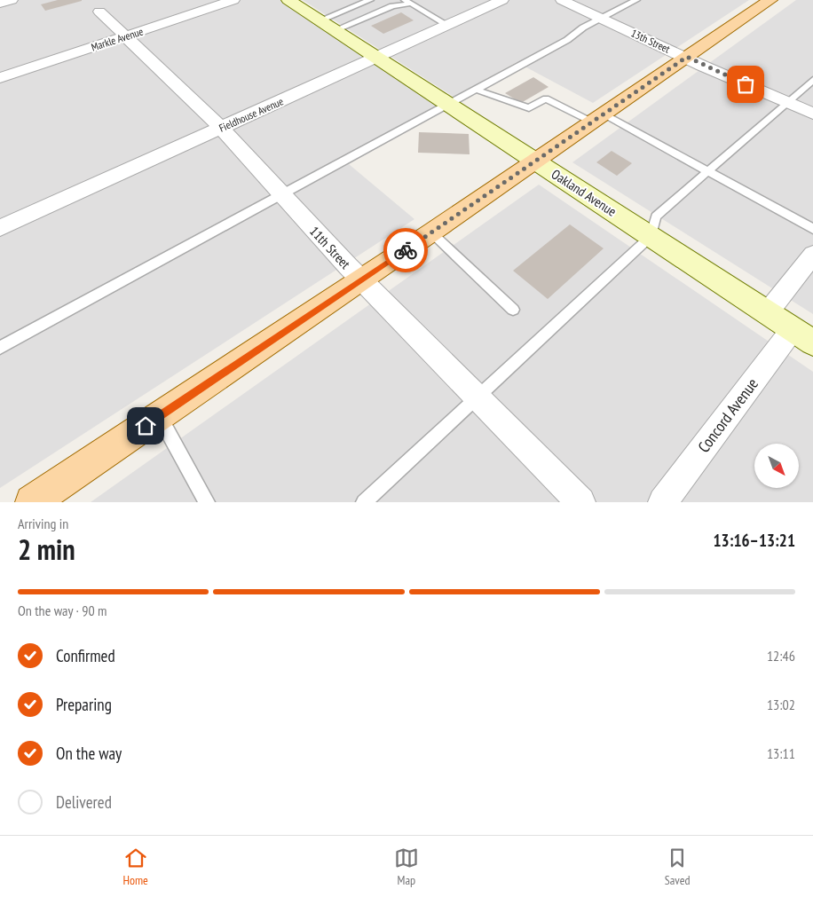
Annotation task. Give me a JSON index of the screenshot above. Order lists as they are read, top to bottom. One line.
{"streets":{"street":["Markle Avenue","13th Street","Fieldhouse Avenue","Oakland Avenue","11th Street","Concord Avenue"]},"crossings":[["Markle Avenue","11th Street"],["Fieldhouse Avenue","Oakland Avenue"],["Fieldhouse Avenue","11th Street"],["Oakland Avenue","Concord Avenue"]],"north":"bottom right","page":{"heading":["2 min","Arriving in","13:16–13:21"],"bar":"On the way · 90 m","list":[["Confirmed","12:46"],["Preparing","13:02"],["On the way","13:11"],"Delivered"],"tabs":["Home","Map","Saved"]}}
